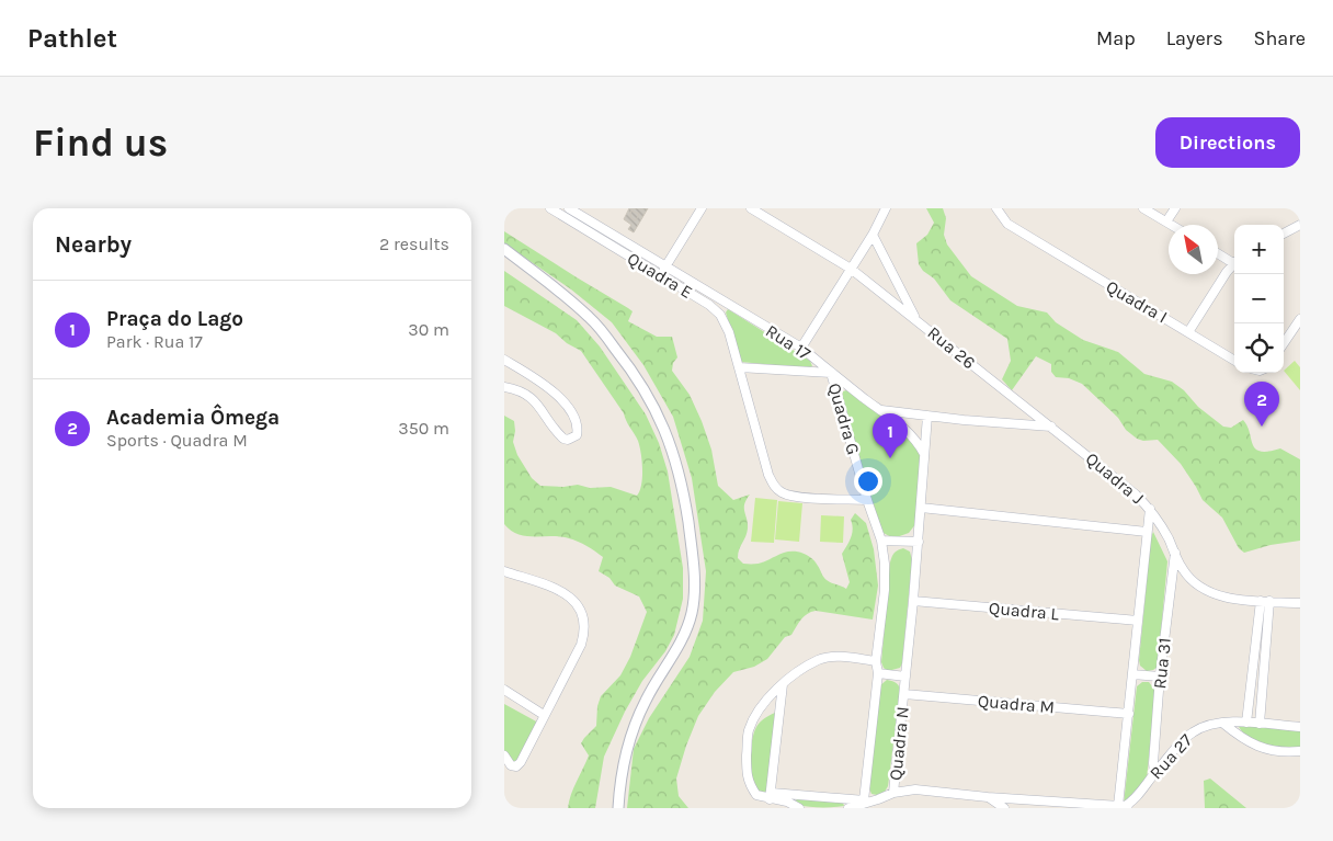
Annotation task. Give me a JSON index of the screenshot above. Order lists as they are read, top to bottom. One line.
{"streets":{"street":["Quadra E","Quadra I","Rua 17","Rua 26","Quadra G","Quadra J","Quadra L","Rua 31","Quadra M","Quadra N","Rua 27"]},"crossings":[["Quadra E","Quadra G"],["Rua 17","Quadra G"],["Rua 26","Quadra J"],["Rua 31","Rua 27"],["Quadra M","Quadra N"]],"north":"top left","page":{"header":"Pathlet","nav":["Map","Layers","Share"],"buttons":"Directions","title":"Find us","heading":["Nearby","2 results"],"map_buttons":["+","−"],"list":[{"mark":"1","name":"Praça do Lago","note":"Park · Rua 17","value":"30 m"},{"mark":"2","name":"Academia Ômega","note":"Sports · Quadra M","value":"350 m"}],"pins":["2","1"]}}
